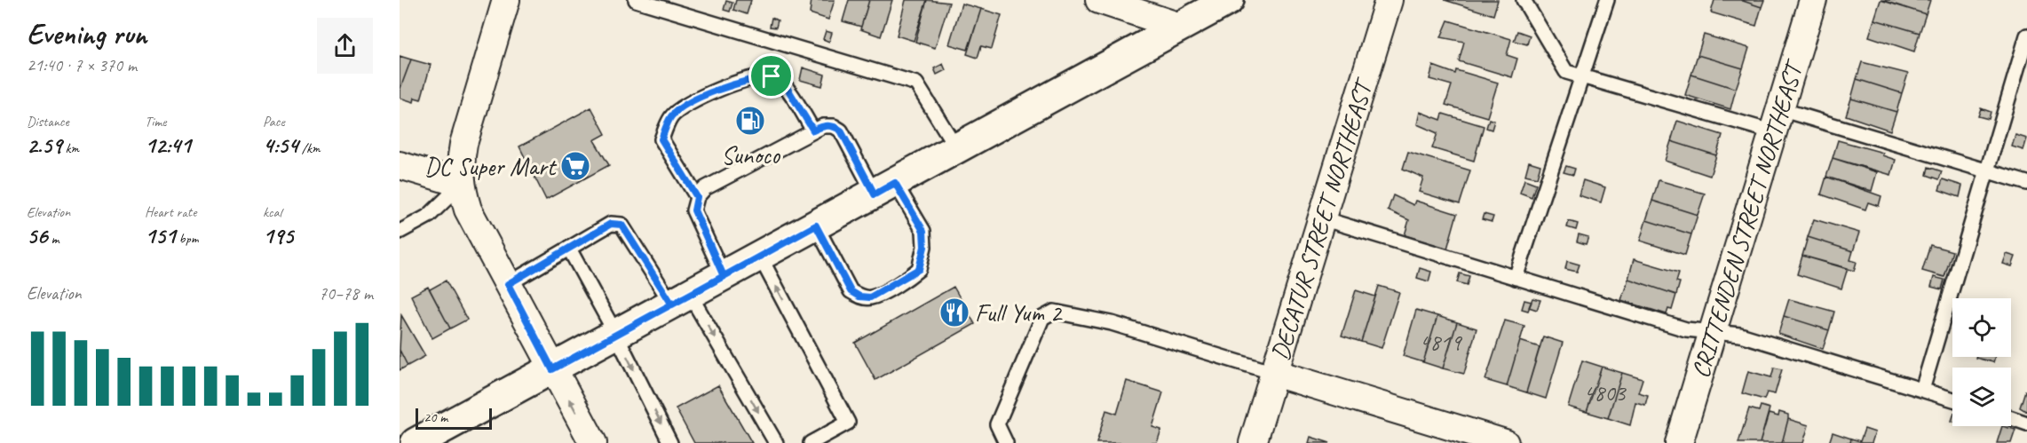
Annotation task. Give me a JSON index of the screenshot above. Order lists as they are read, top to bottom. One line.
{"streets":{"street":["CRITTENDEN STREET NORTHEAST","DECATUR STREET NORTHEAST"]},"places":{"fuel station":["Sunoco"],"supermarket":["DC Super Mart"],"restaurant":["Full Yum 2"]},"house_numbers":["4819","4803"],"scale_bar":"20 m","page":{"heading":["Evening run","21:40 · 7 × 370 m"],"stats":[["Distance","2.59 km"],["Time","12:41"],["Pace","4:54 /km"],["Elevation","56 m"],["Heart rate","151 bpm"],["kcal","195"]],"chart":["Elevation","70–78 m"],"scale":"20 m"}}
